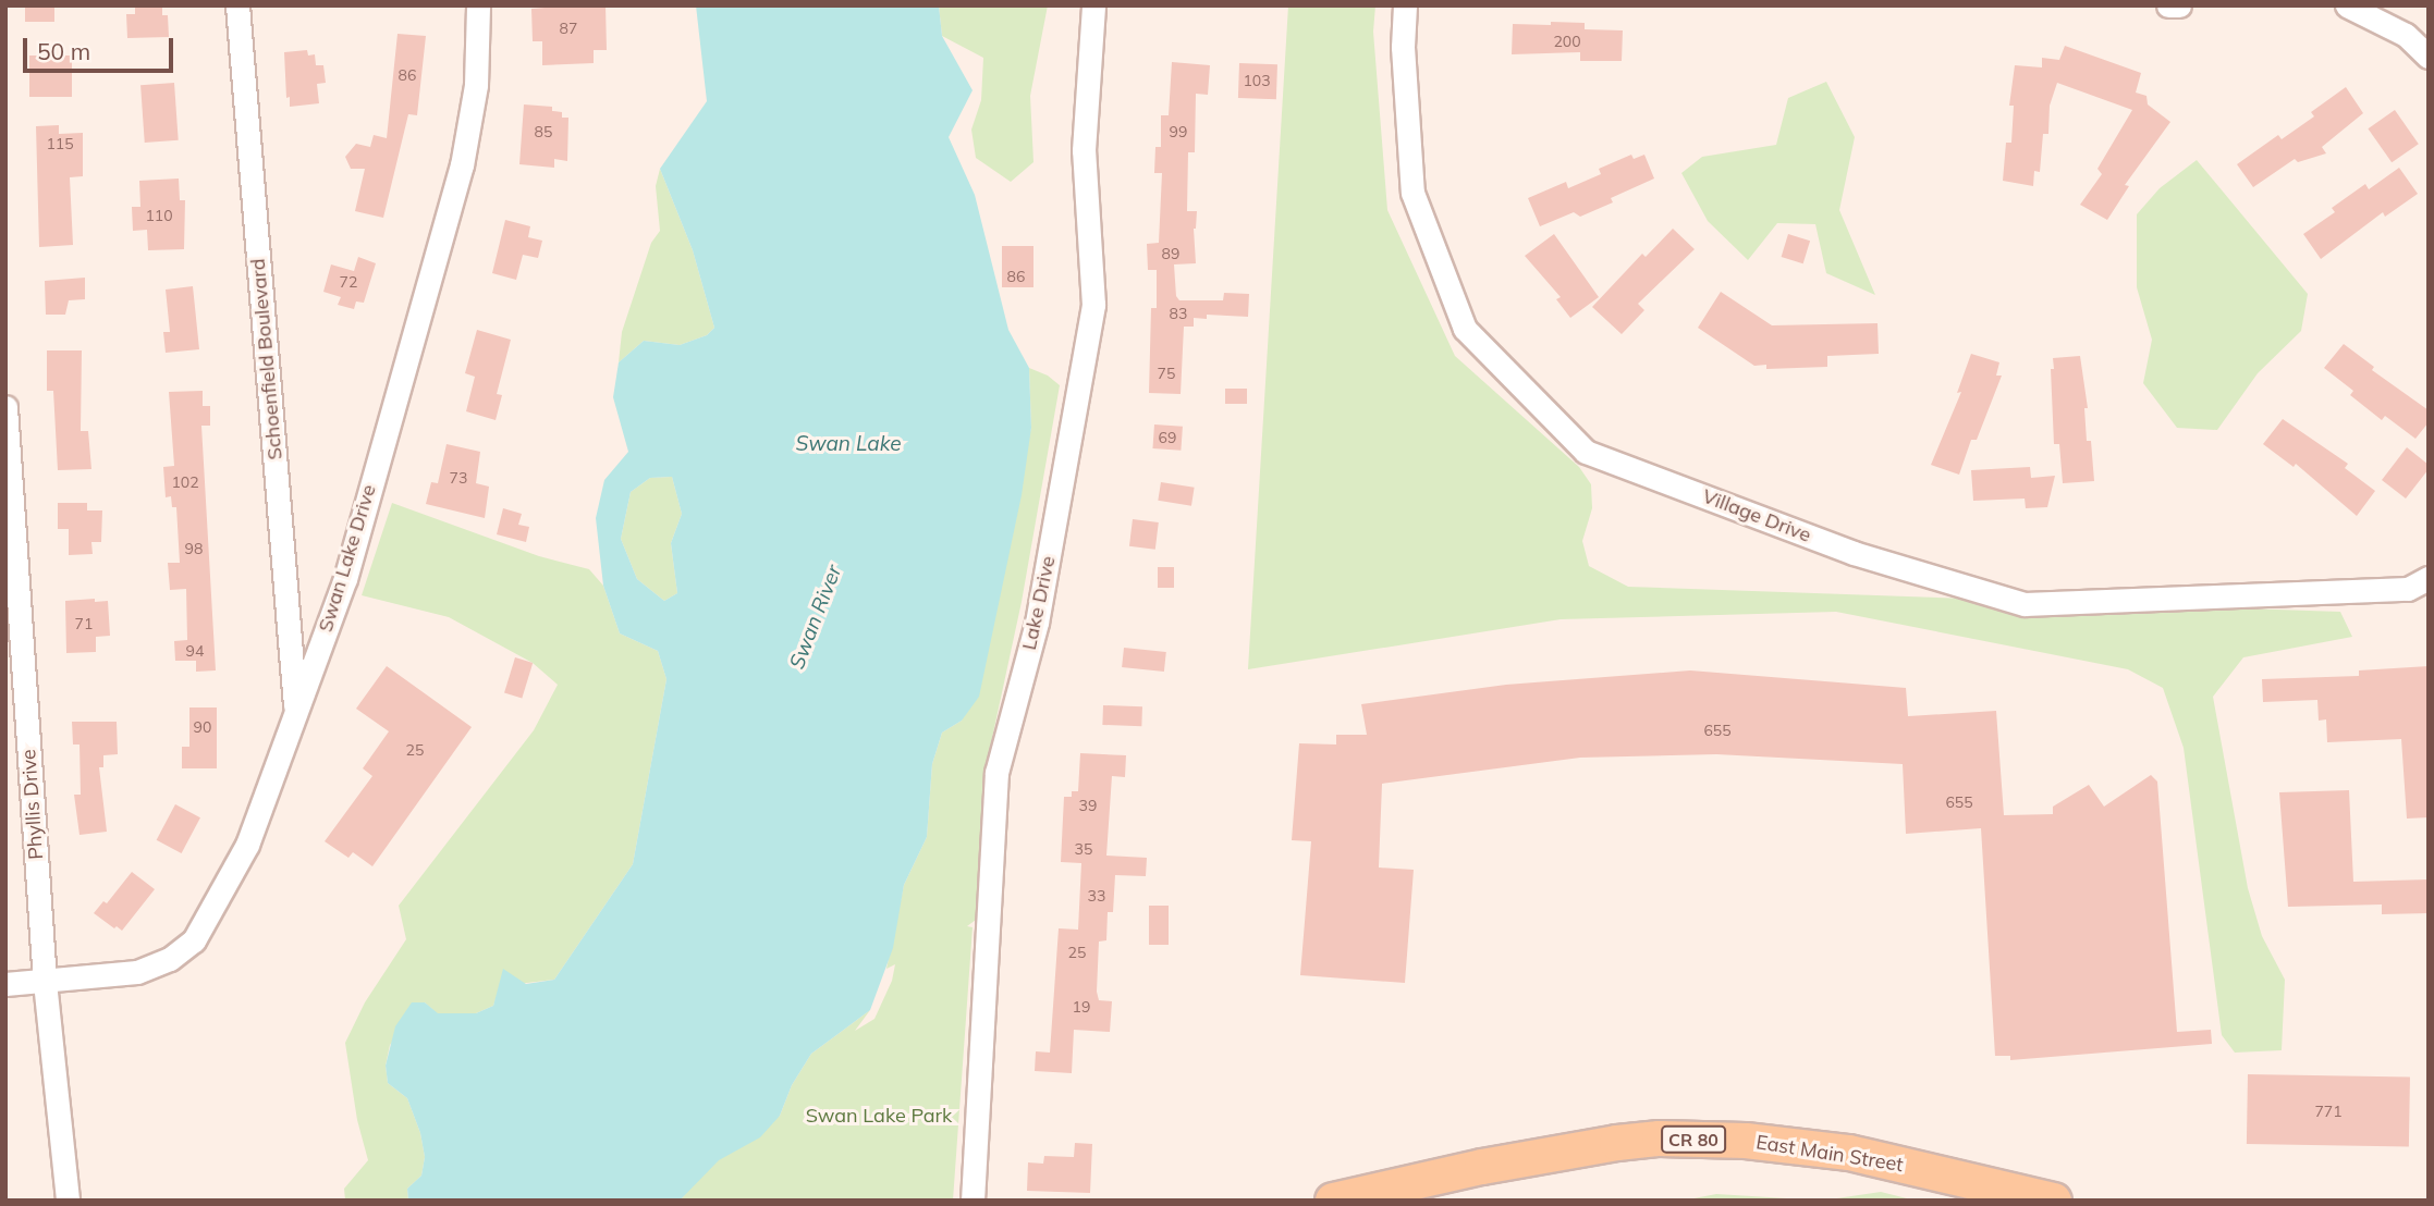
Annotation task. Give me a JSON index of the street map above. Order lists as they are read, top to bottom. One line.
{"streets":{"main road":["CR 80","East Main Street"],"street":["Schoenfield Boulevard","Village Drive","Swan Lake Drive","Lake Drive","Phyllis Drive"]},"crossings":[["Schoenfield Boulevard","Swan Lake Drive"],["Swan Lake Drive","Phyllis Drive"]],"water":["Swan Lake","Swan River"],"parks":["Swan Lake Park"],"house_numbers":["87","200","86","103","85","99","115","110","89","86","72","83","75","69","73","102","98","71","94","90","655","25","655","39","35","33","25","19","771"],"scale_bar":"50 m"}
